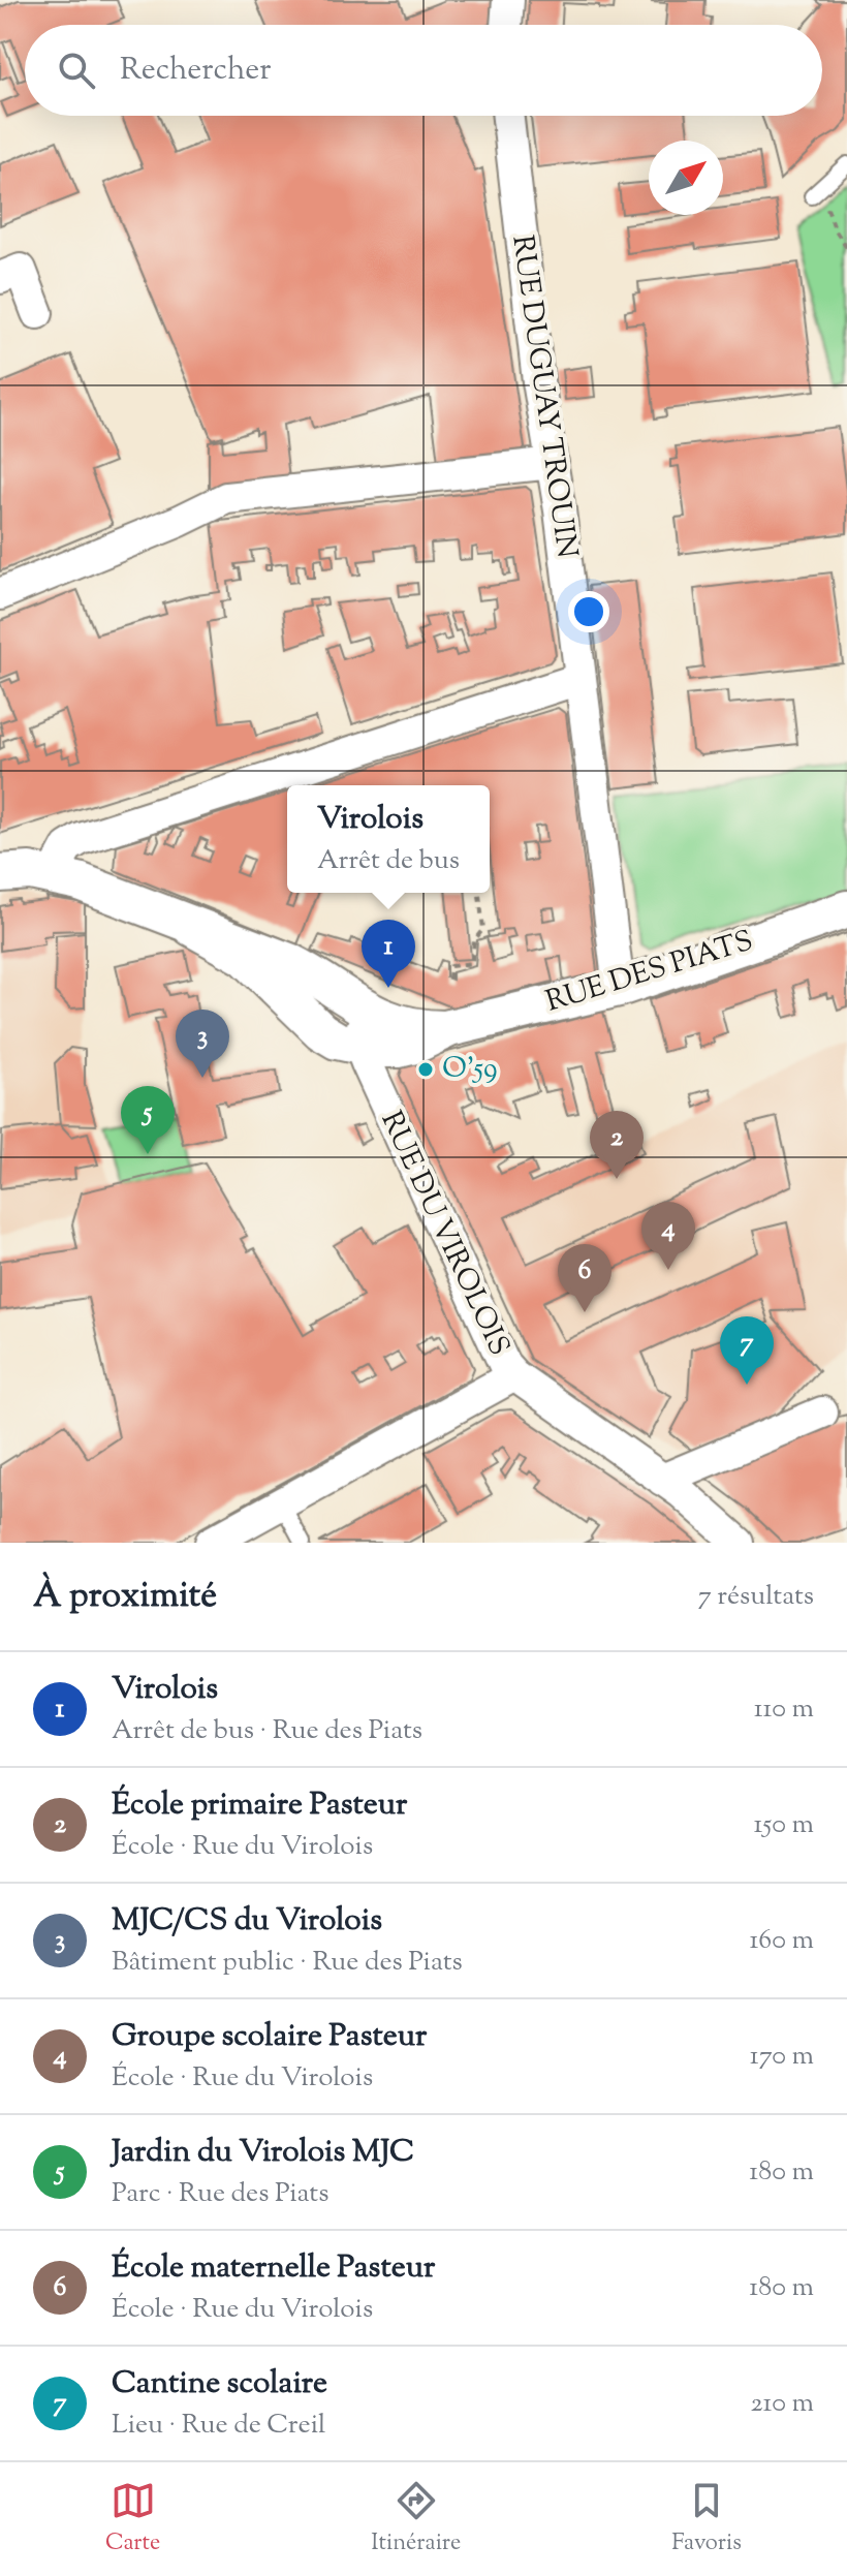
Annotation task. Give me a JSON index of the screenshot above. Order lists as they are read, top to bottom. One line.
{"streets":{"street":["RUE DUGUAY TROUIN","RUE DES PIATS","RUE DU VIROLOIS"]},"crossings":[["RUE DUGUAY TROUIN","RUE DES PIATS"],["RUE DES PIATS","RUE DU VIROLOIS"]],"places":["O'59"],"north":"top right","page":{"search":"Rechercher","popup":["Virolois","Arrêt de bus"],"pins":["1","3","5","2","4","6","7"],"heading":["À proximité","7 résultats"],"list":[{"mark":"1","name":"Virolois","note":"Arrêt de bus · Rue des Piats","value":"110 m"},{"mark":"2","name":"École primaire Pasteur","note":"École · Rue du Virolois","value":"150 m"},{"mark":"3","name":"MJC/CS du Virolois","note":"Bâtiment public · Rue des Piats","value":"160 m"},{"mark":"4","name":"Groupe scolaire Pasteur","note":"École · Rue du Virolois","value":"170 m"},{"mark":"5","name":"Jardin du Virolois MJC","note":"Parc · Rue des Piats","value":"180 m"},{"mark":"6","name":"École maternelle Pasteur","note":"École · Rue du Virolois","value":"180 m"},{"mark":"7","name":"Cantine scolaire","note":"Lieu · Rue de Creil","value":"210 m"}],"nav":["Carte","Itinéraire","Favoris"]}}
